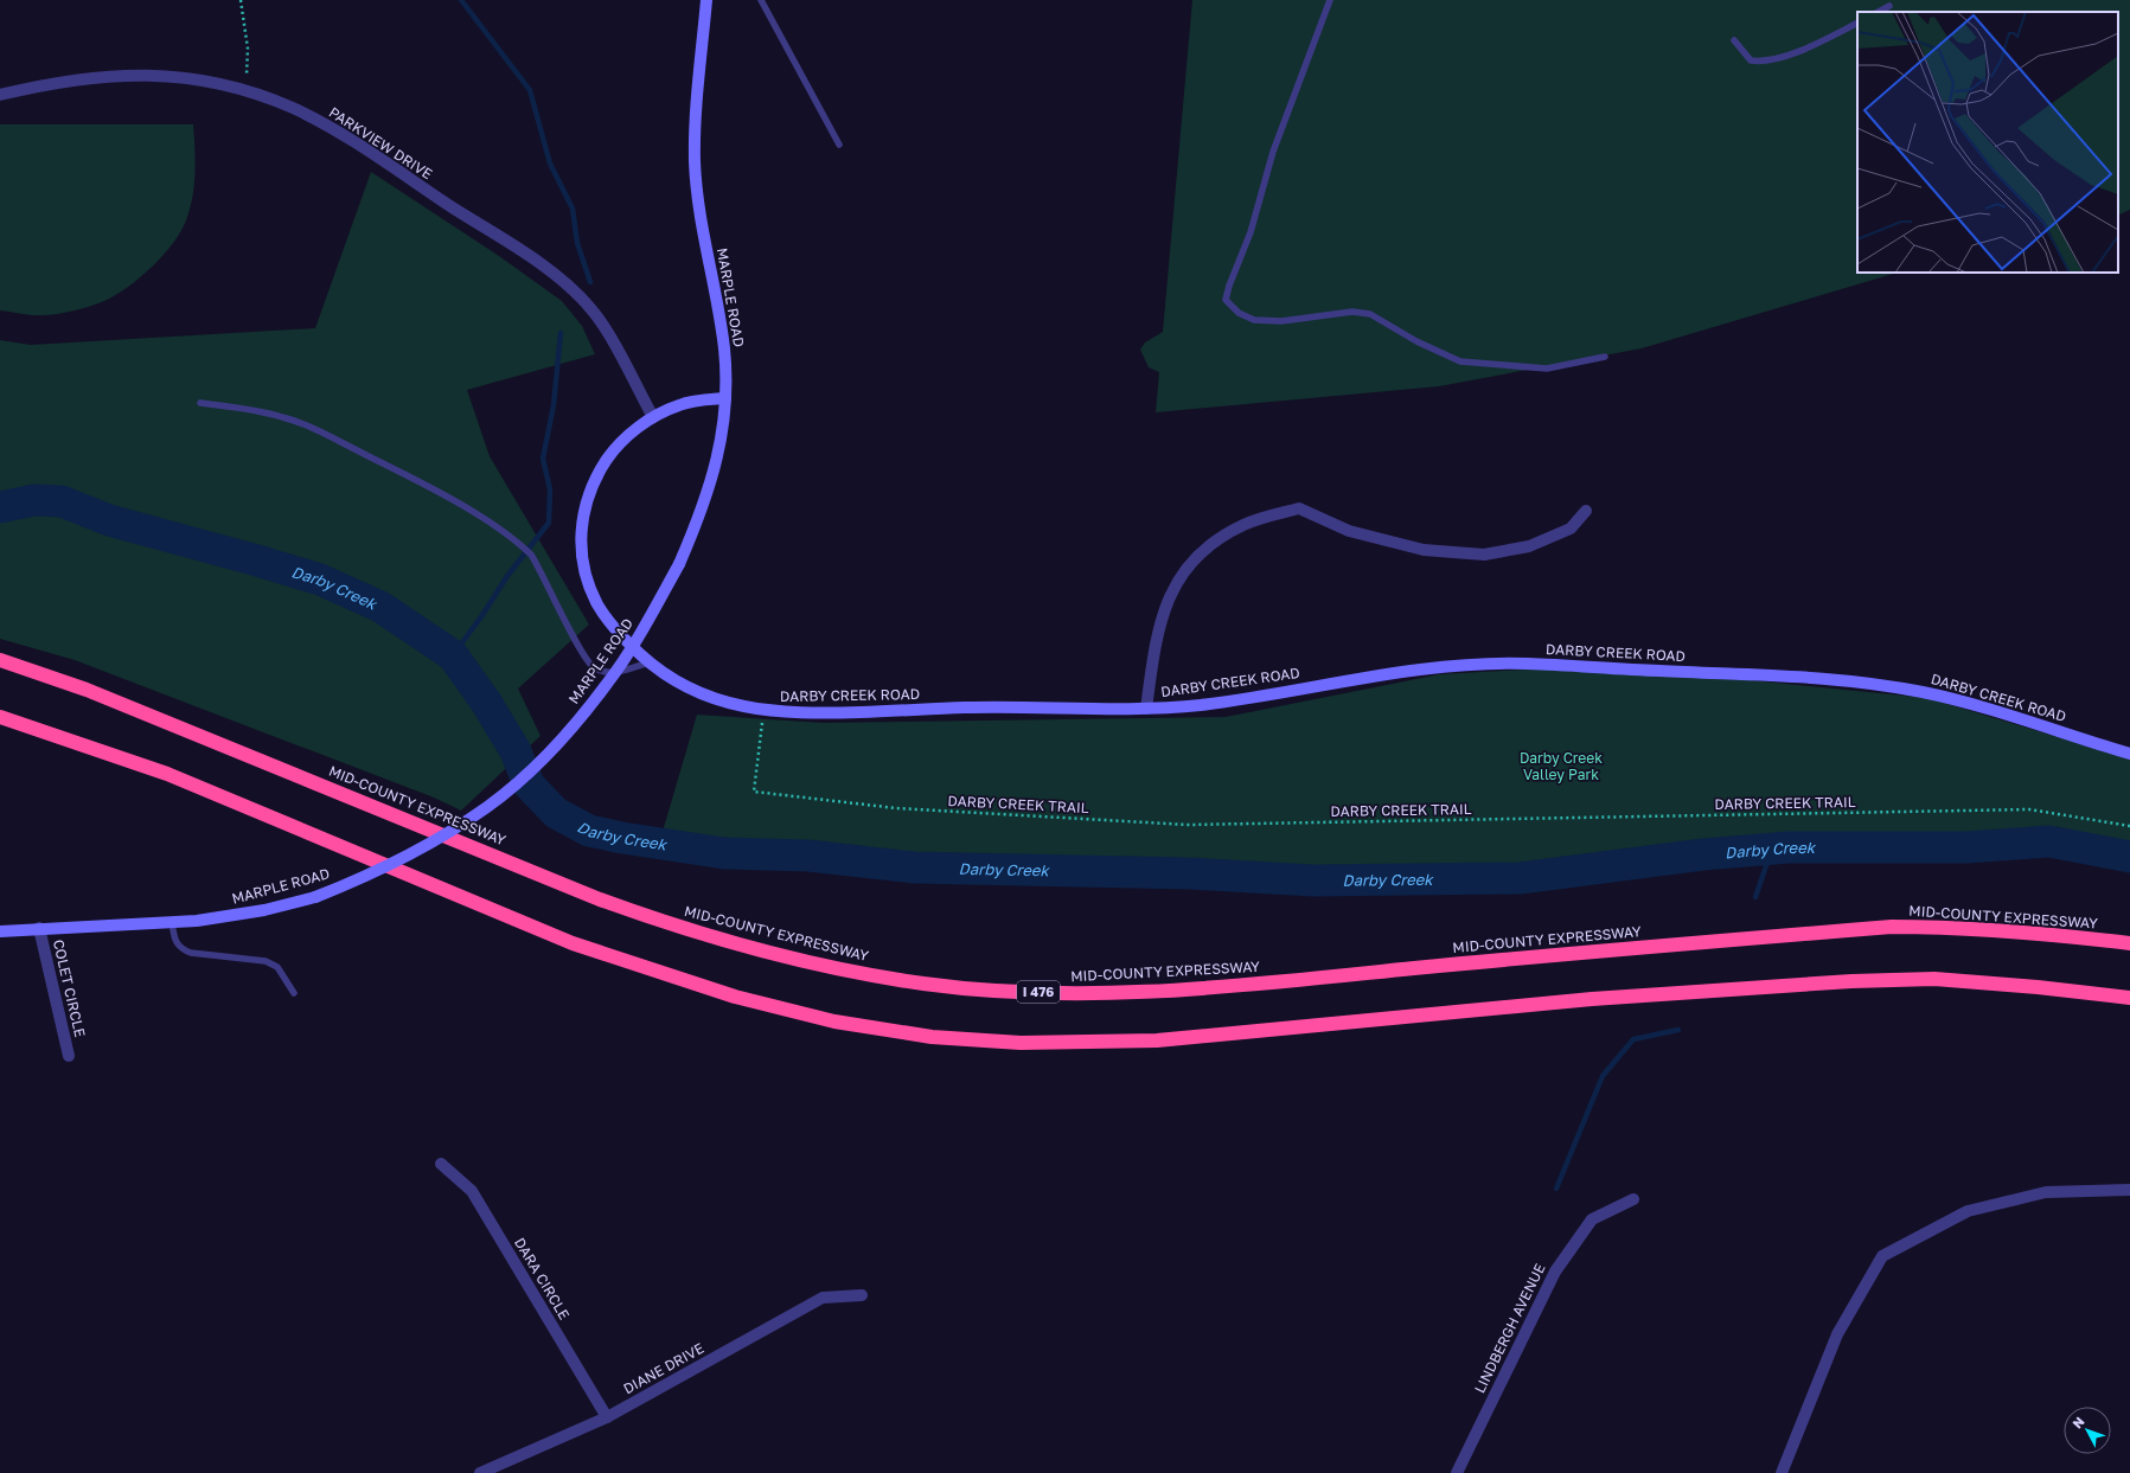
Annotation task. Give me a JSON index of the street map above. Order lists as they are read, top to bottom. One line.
{"streets":{"highway":["MID-COUNTY EXPRESSWAY","I 476"],"street":["PARKVIEW DRIVE","MARPLE ROAD","DARBY CREEK ROAD","COLET CIRCLE","DARA CIRCLE","LINDBERGH AVENUE","DIANE DRIVE"],"path":["DARBY CREEK TRAIL"]},"crossings":[["PARKVIEW DRIVE","DARBY CREEK ROAD"],["MARPLE ROAD","DARBY CREEK ROAD"],["MARPLE ROAD","COLET CIRCLE"],["DARBY CREEK ROAD","DARBY CREEK TRAIL"],["DARA CIRCLE","DIANE DRIVE"]],"water":["Darby Creek"],"parks":["Darby Creek Valley Park"],"north":"top left"}
